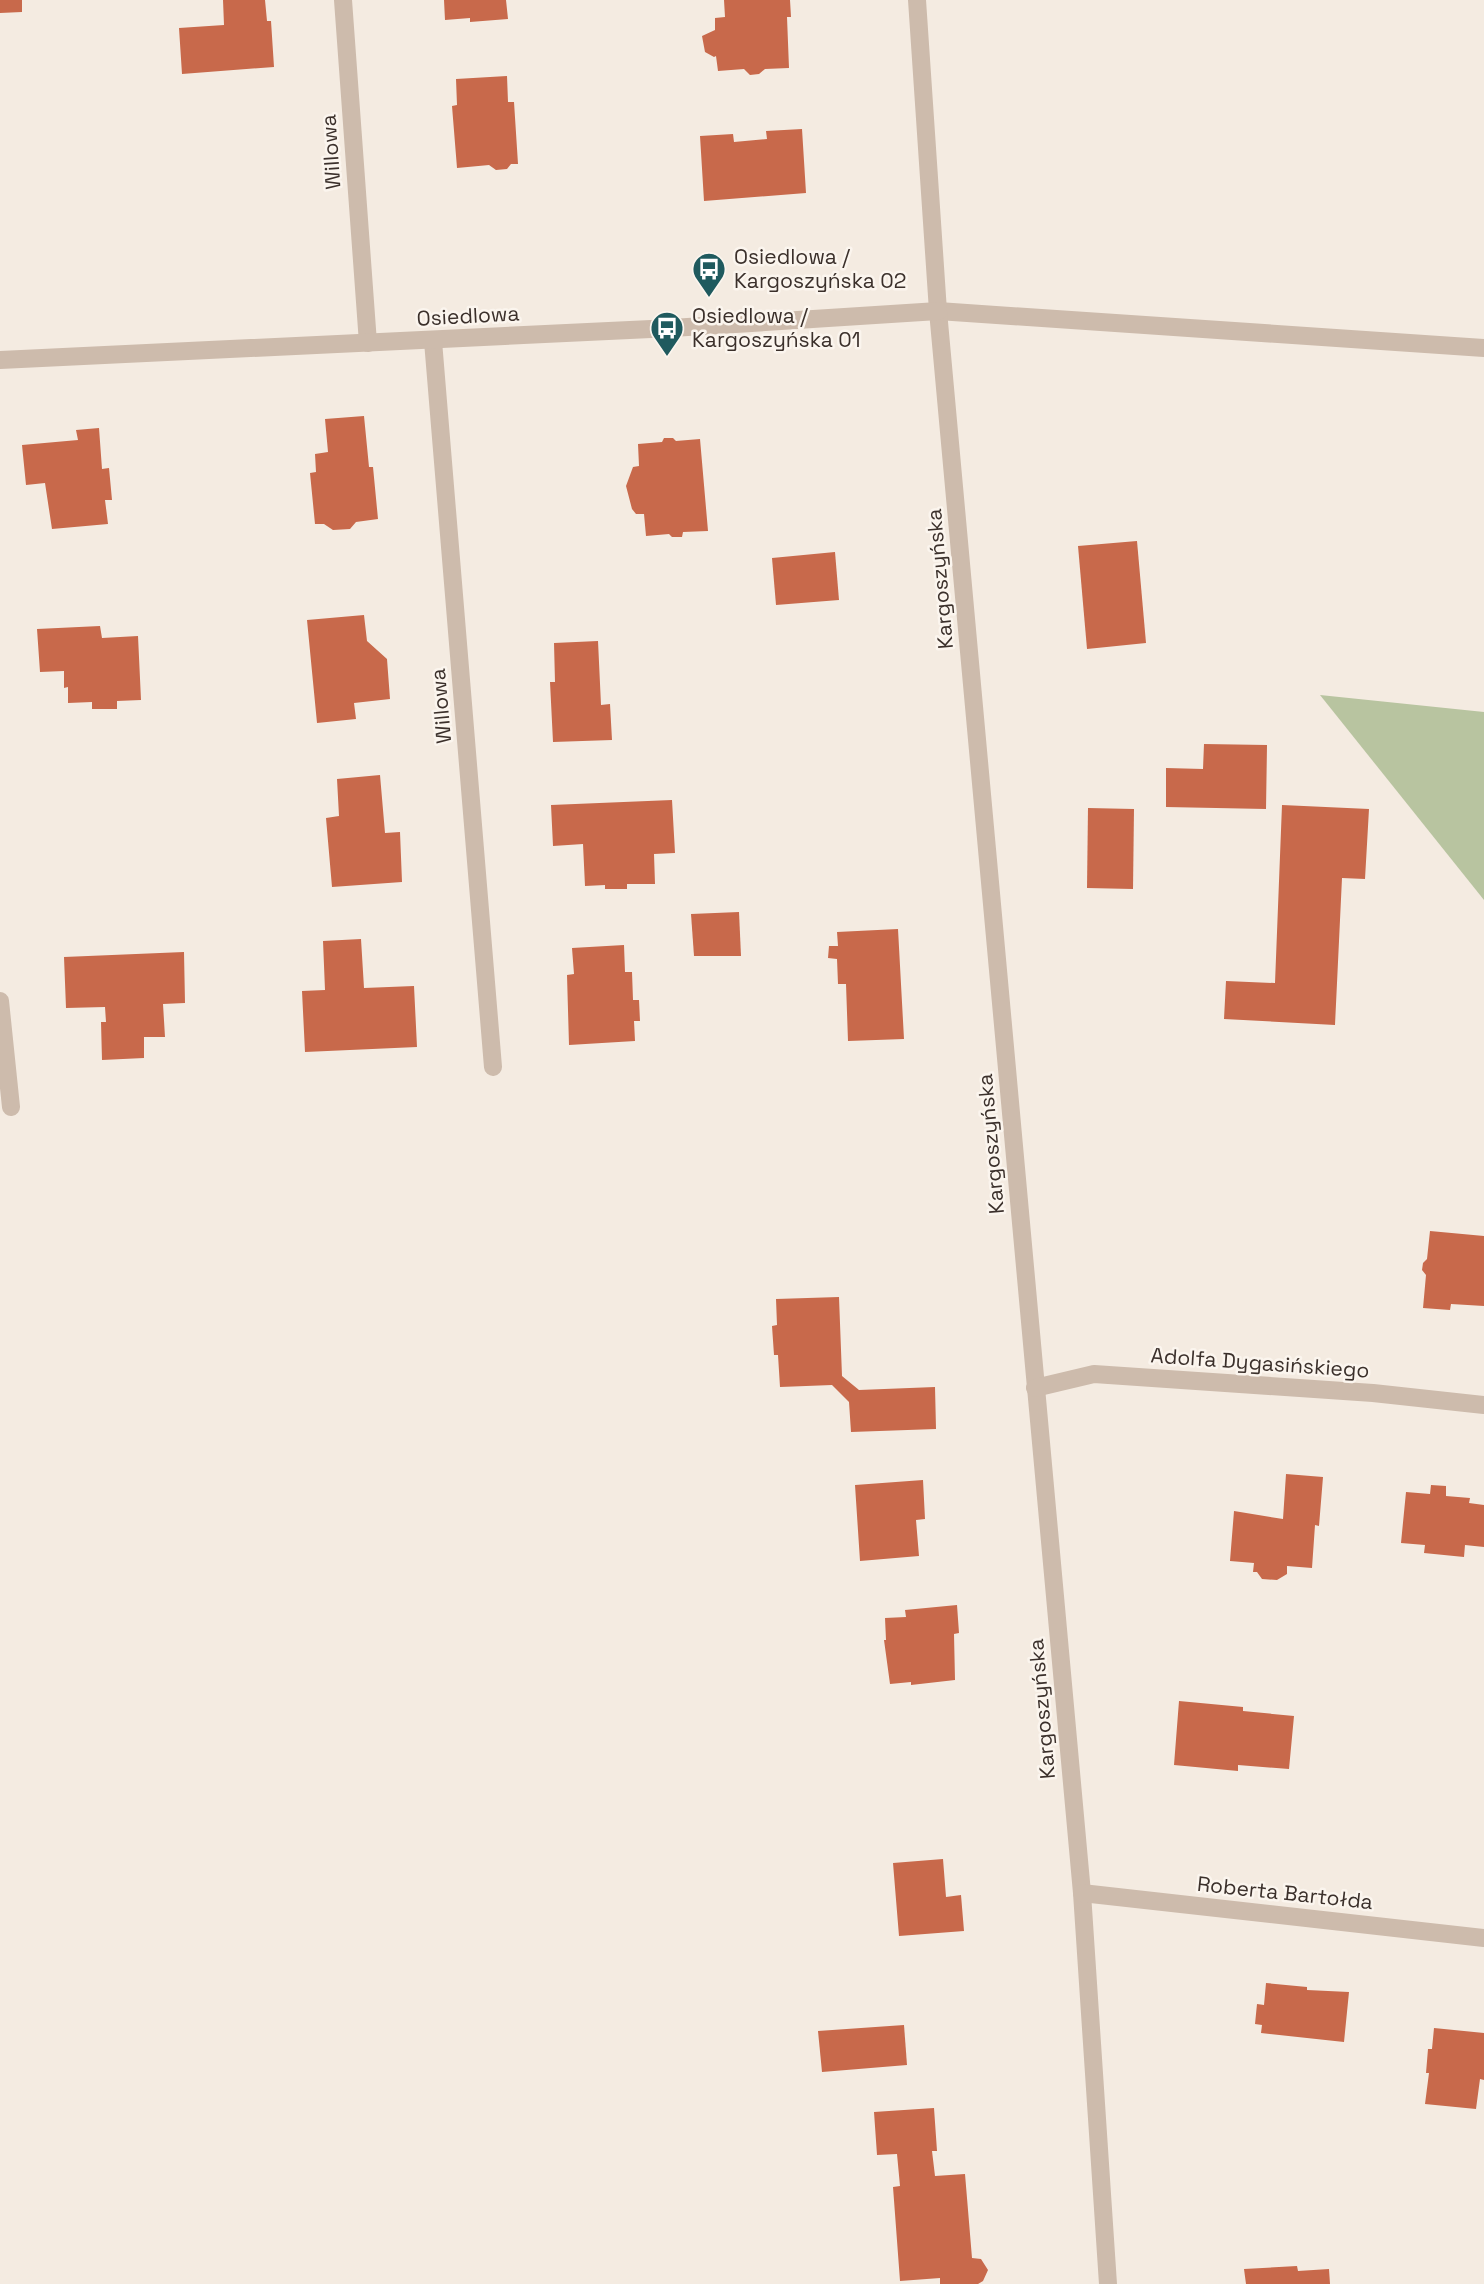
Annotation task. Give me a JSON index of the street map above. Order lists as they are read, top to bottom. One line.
{"streets":{"street":["Willowa","Osiedlowa","Kargoszyńska","Adolfa Dygasińskiego","Roberta Bartołda"]},"crossings":[["Willowa","Osiedlowa"],["Osiedlowa","Kargoszyńska"],["Kargoszyńska","Adolfa Dygasińskiego"],["Kargoszyńska","Roberta Bartołda"]],"places":{"bus stop":["Osiedlowa / Kargoszyńska 02","Osiedlowa / Kargoszyńska 01"]}}
